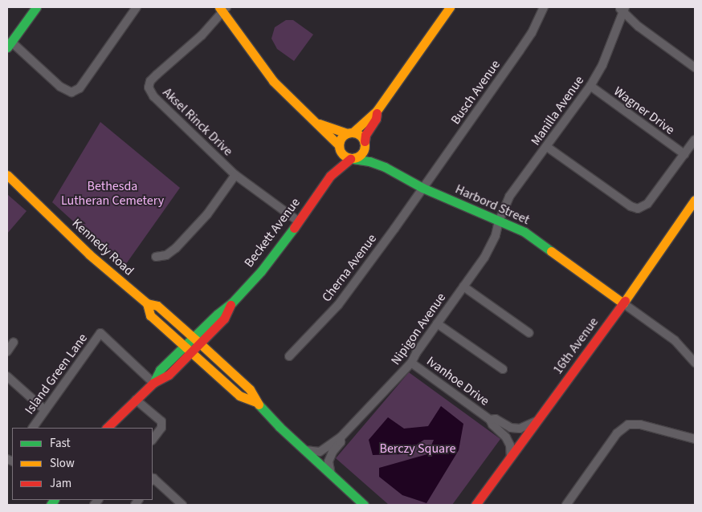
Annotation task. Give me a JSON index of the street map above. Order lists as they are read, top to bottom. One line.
{"streets":{"street":["Busch Avenue","Manilla Avenue","Wagner Drive","Aksel Rinck Drive","Harbord Street","Beckett Avenue","Kennedy Road","Cherna Avenue","Nipigon Avenue","16th Avenue","Island Green Lane","Ivanhoe Drive"]},"crossings":[["Busch Avenue","Harbord Street"],["Busch Avenue","Cherna Avenue"],["Manilla Avenue","Wagner Drive"],["Manilla Avenue","Harbord Street"],["Manilla Avenue","Nipigon Avenue"],["Aksel Rinck Drive","Beckett Avenue"],["Harbord Street","Beckett Avenue"],["Harbord Street","Cherna Avenue"],["Harbord Street","Nipigon Avenue"],["Harbord Street","16th Avenue"],["Beckett Avenue","Kennedy Road"],["Beckett Avenue","Island Green Lane"],["Kennedy Road","Nipigon Avenue"],["Nipigon Avenue","Ivanhoe Drive"],["16th Avenue","Ivanhoe Drive"]],"parks":["Bethesda Lutheran Cemetery","Berczy Square"],"legend":["Fast","Slow","Jam"]}
